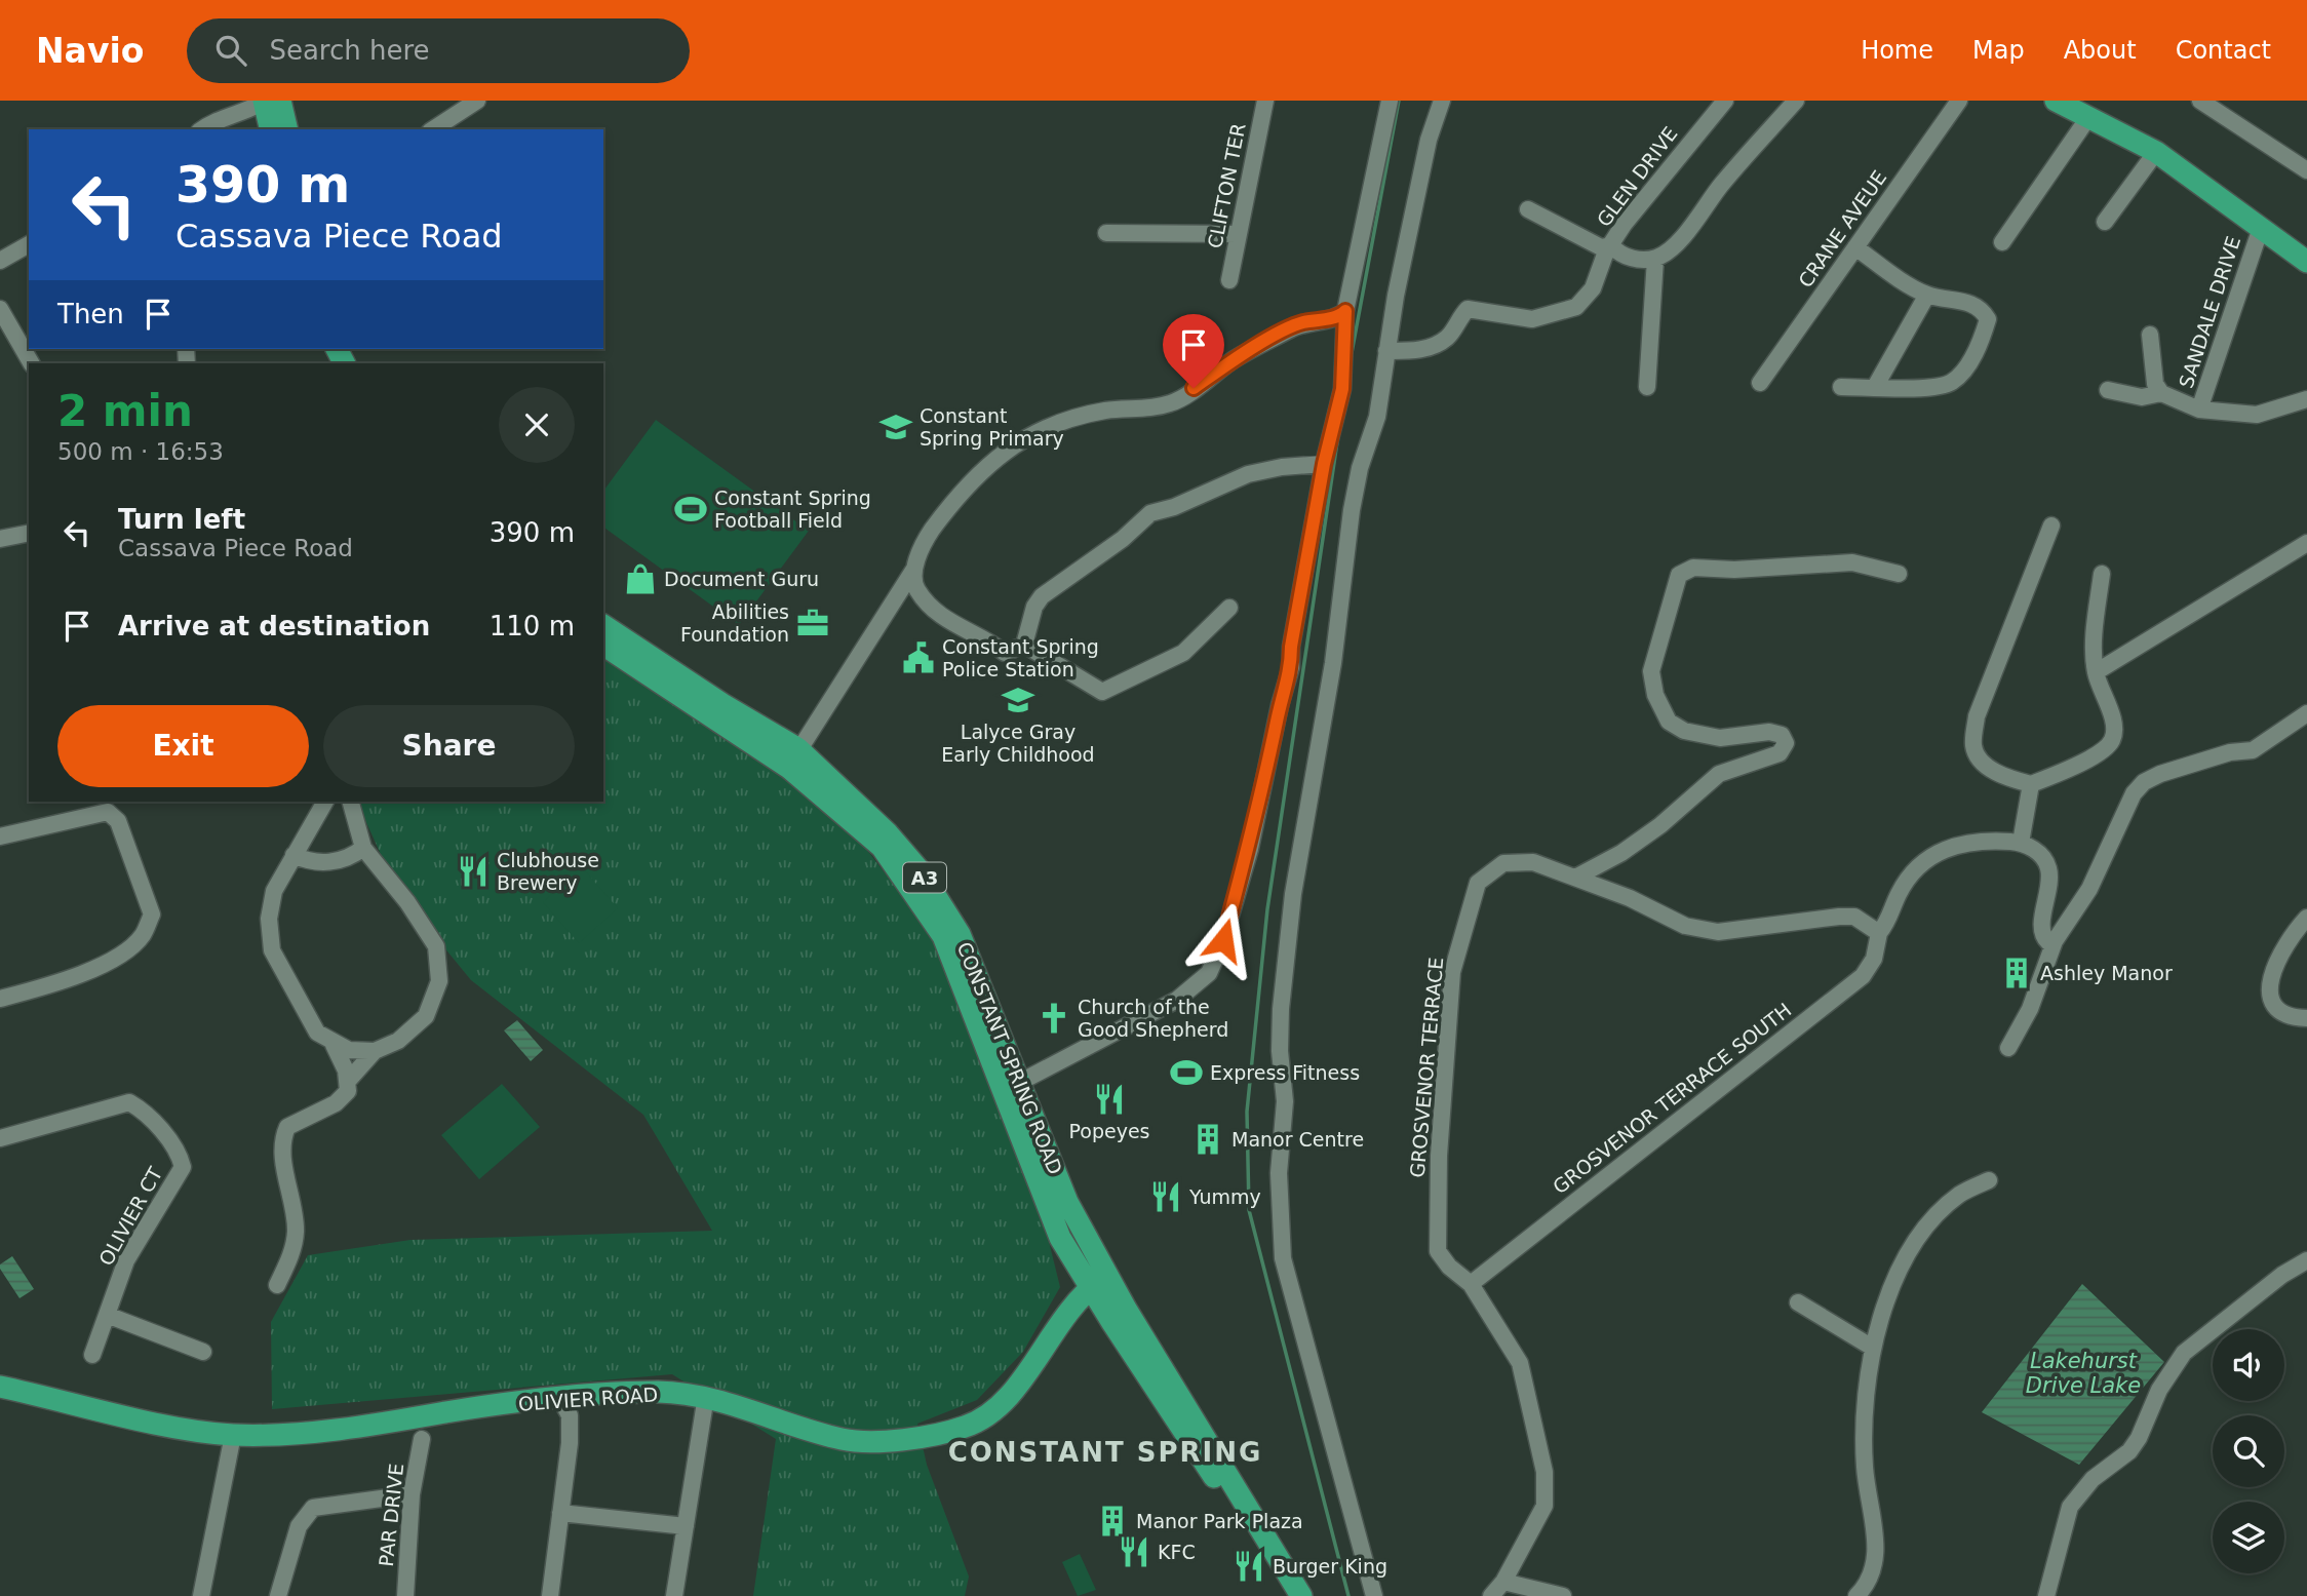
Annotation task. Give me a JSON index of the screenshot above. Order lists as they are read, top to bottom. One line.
{"streets":{"main road":["A3","CONSTANT SPRING ROAD","OLIVIER ROAD"],"street":["GLEN DRIVE","CLIFTON TER","CRANE AVEUE","SANDALE DRIVE","GROSVENOR TERRACE","GROSVENOR TERRACE SOUTH","OLIVIER CT","PAR DRIVE"]},"crossings":[["CONSTANT SPRING ROAD","OLIVIER ROAD"],["GROSVENOR TERRACE","GROSVENOR TERRACE SOUTH"]],"districts":["CONSTANT SPRING"],"water":["Lakehurst Drive Lake"],"places":{"school or university":["Constant Spring Primary","Lalyce Gray Early Childhood"],"sports":["Constant Spring Football Field","Express Fitness"],"shop":["Document Guru"],"office":["Abilities Foundation"],"public building":["Constant Spring Police Station"],"restaurant":["Clubhouse Brewery","Popeyes","Yummy","KFC","Burger King"],"building":["Ashley Manor","Manor Centre","Manor Park Plaza"],"church":["Church of the Good Shepherd"]},"page":{"header":"Navio","search":"Search here","nav":["Home","Map","About","Contact"],"turn":["390 m","Cassava Piece Road"],"then":"Then","heading":["2 min","500 m · 16:53"],"list":[{"name":"Turn left","note":"Cassava Piece Road","value":"390 m"},{"name":"Arrive at destination","value":"110 m"}],"buttons":["Exit","Share"]}}
